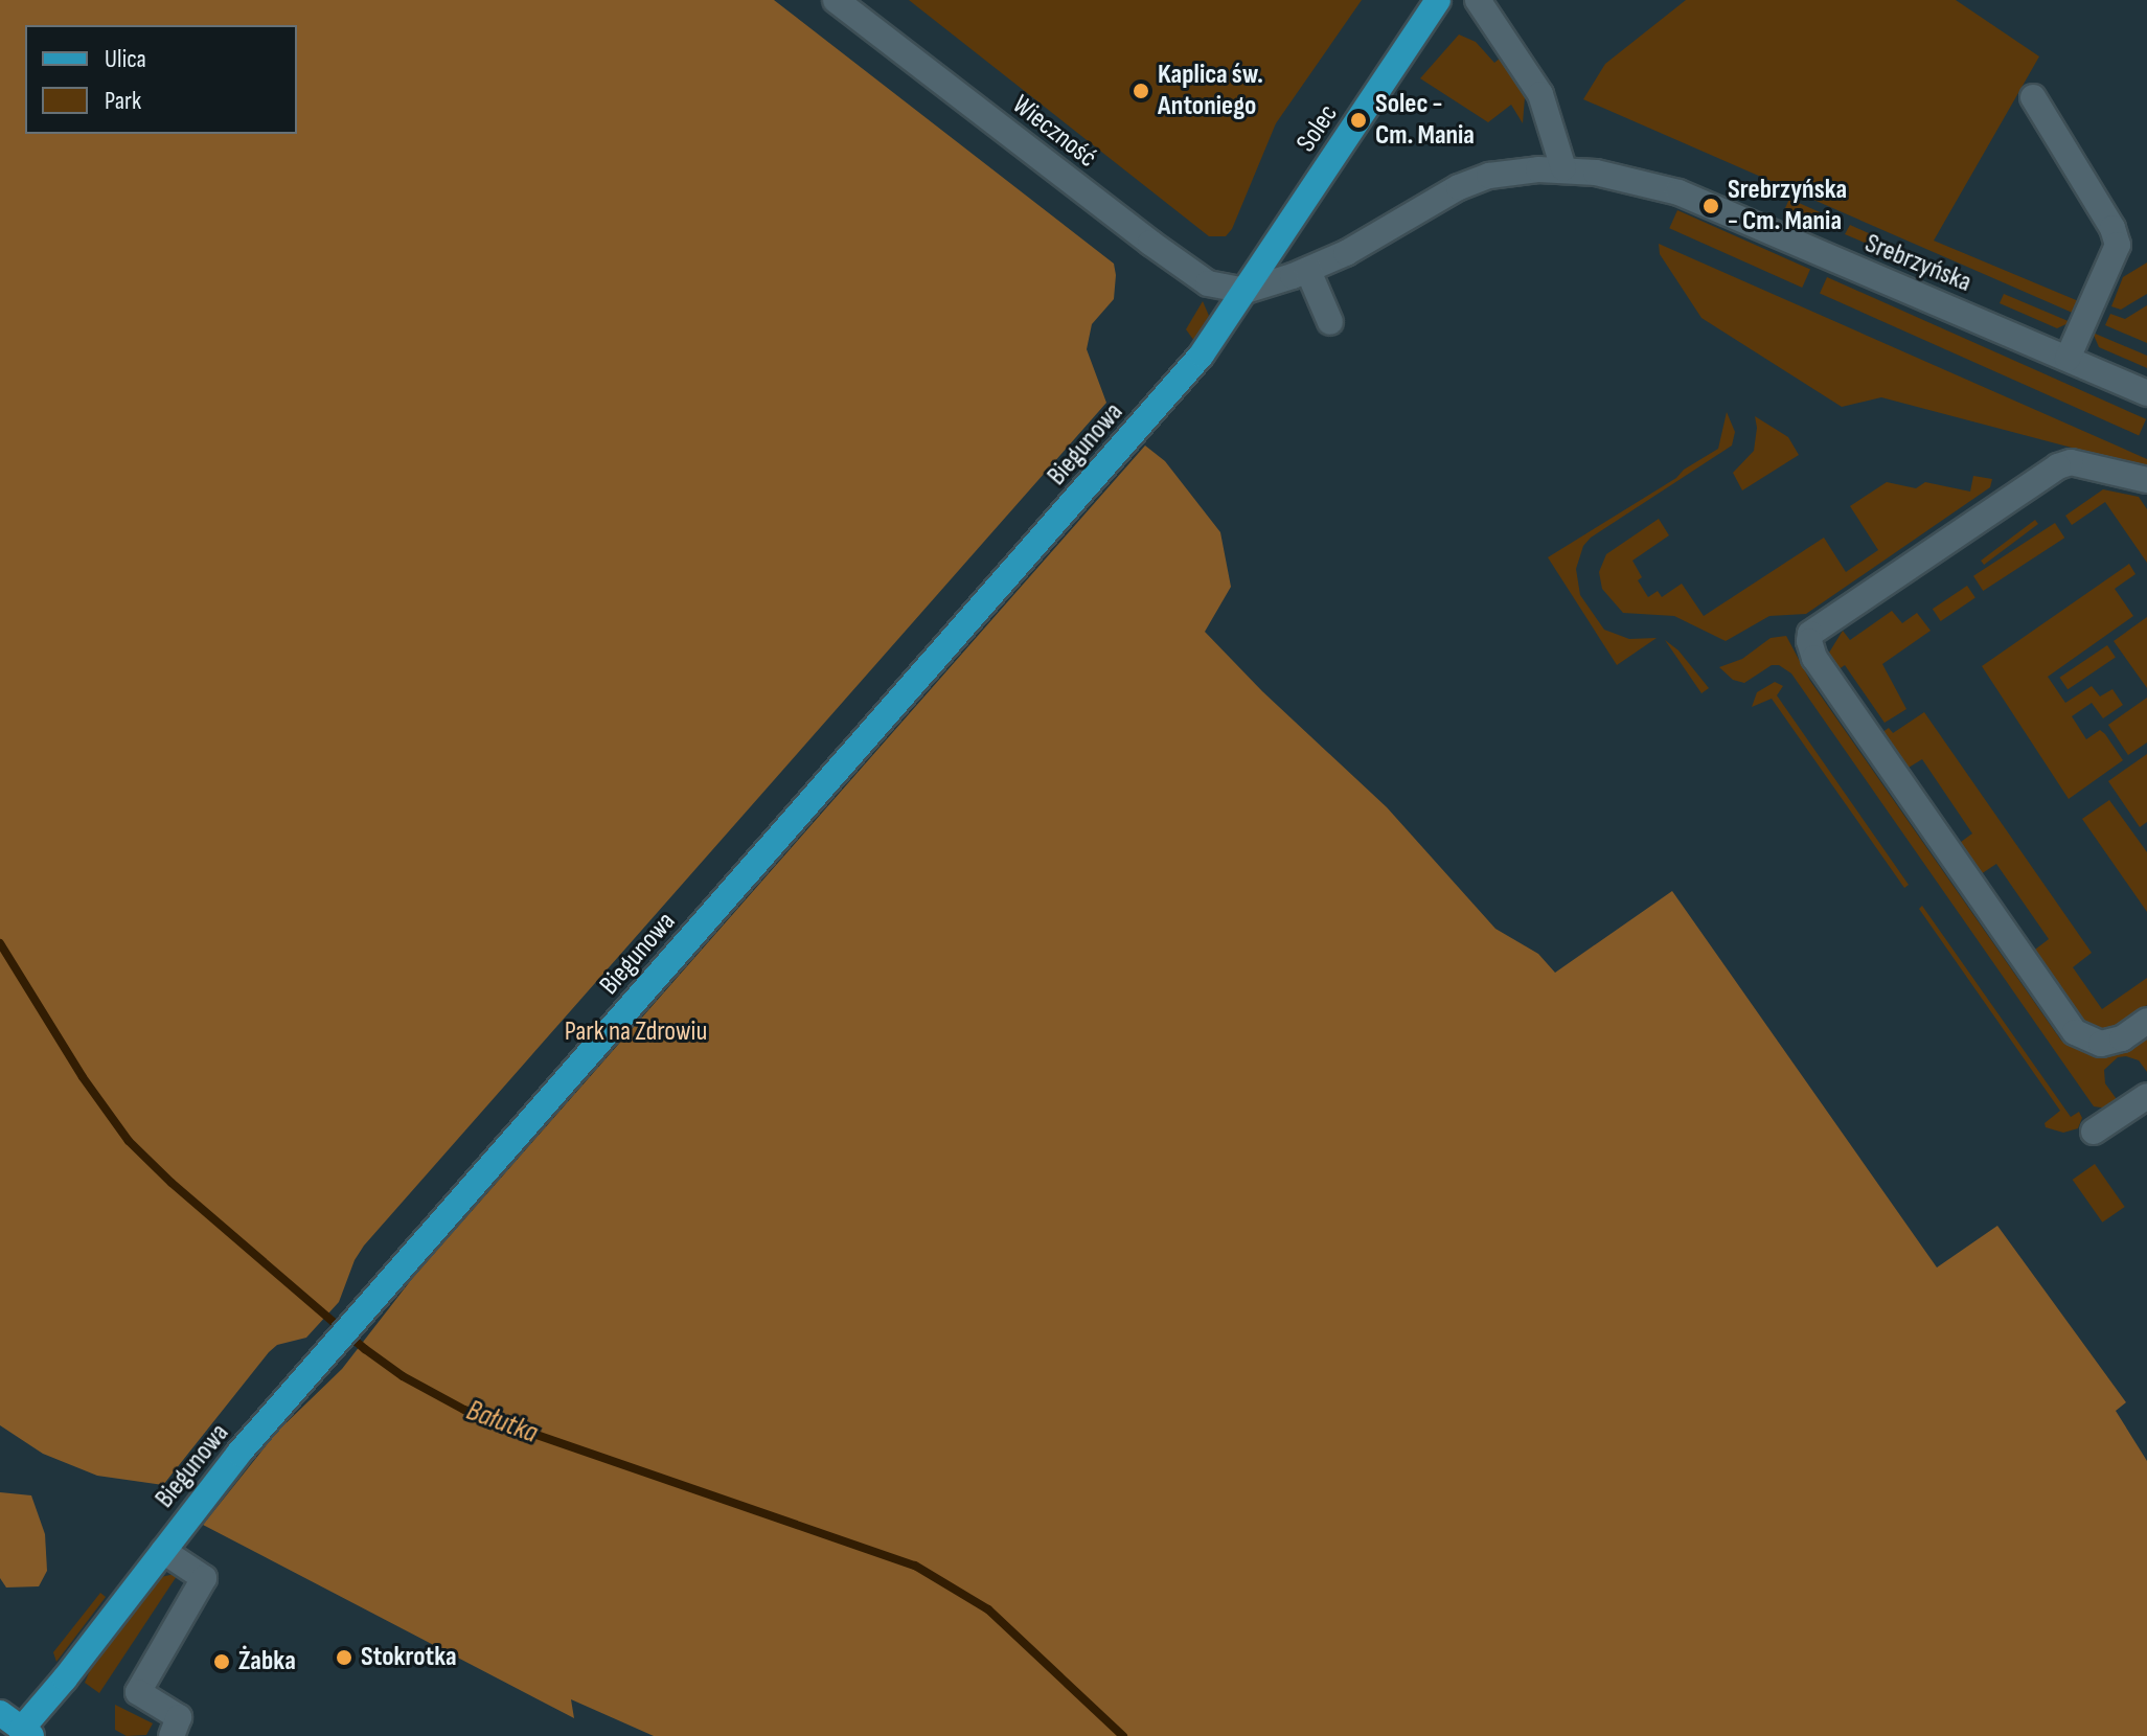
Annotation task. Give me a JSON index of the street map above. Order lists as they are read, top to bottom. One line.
{"streets":{"main road":["Solec","Biegunowa"],"street":["Wieczność","Srebrzyńska"]},"crossings":[["Solec","Wieczność"],["Solec","Srebrzyńska"],["Solec","Biegunowa"],["Wieczność","Srebrzyńska"],["Wieczność","Biegunowa"],["Srebrzyńska","Biegunowa"]],"water":["Bałutka"],"parks":["Park na Zdrowiu"],"places":["Kaplica św. Antoniego","Solec - Cm. Mania","Srebrzyńska - Cm. Mania","Stokrotka","Żabka"],"legend":["Ulica","Park"]}
